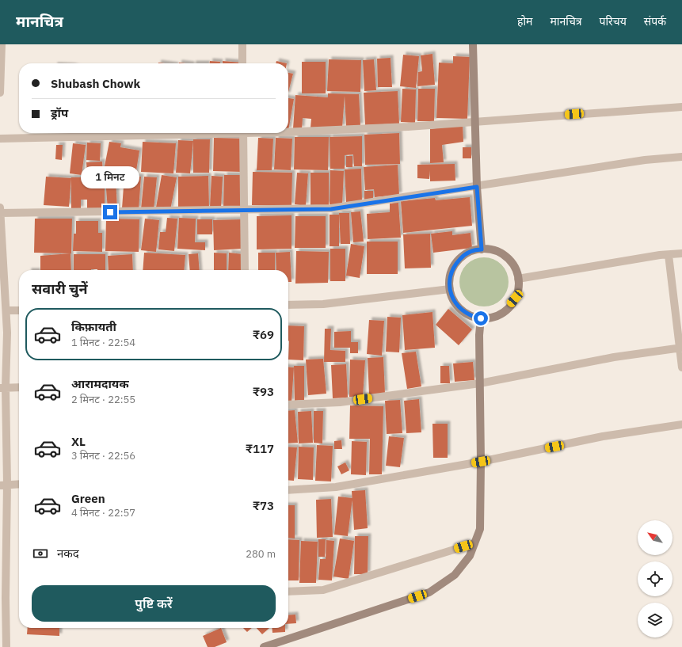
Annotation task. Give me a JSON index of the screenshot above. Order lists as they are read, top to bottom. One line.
{"north":"top left","page":{"header":"मानचित्र","nav":["होम","मानचित्र","परिचय","संपर्क"],"banner":["Shubash Chowk","ड्रॉप"],"bubble":"1 मिनट","heading":"सवारी चुनें","list":[{"name":"किफ़ायती","note":"1 मिनट · 22:54","value":"₹69"},{"name":"आरामदायक","note":"2 मिनट · 22:55","value":"₹93"},{"name":"XL","note":"3 मिनट · 22:56","value":"₹117"},{"name":"Green","note":"4 मिनट · 22:57","value":"₹73"}],"pay":["नकद","280 m"],"buttons":"पुष्टि करें"}}
